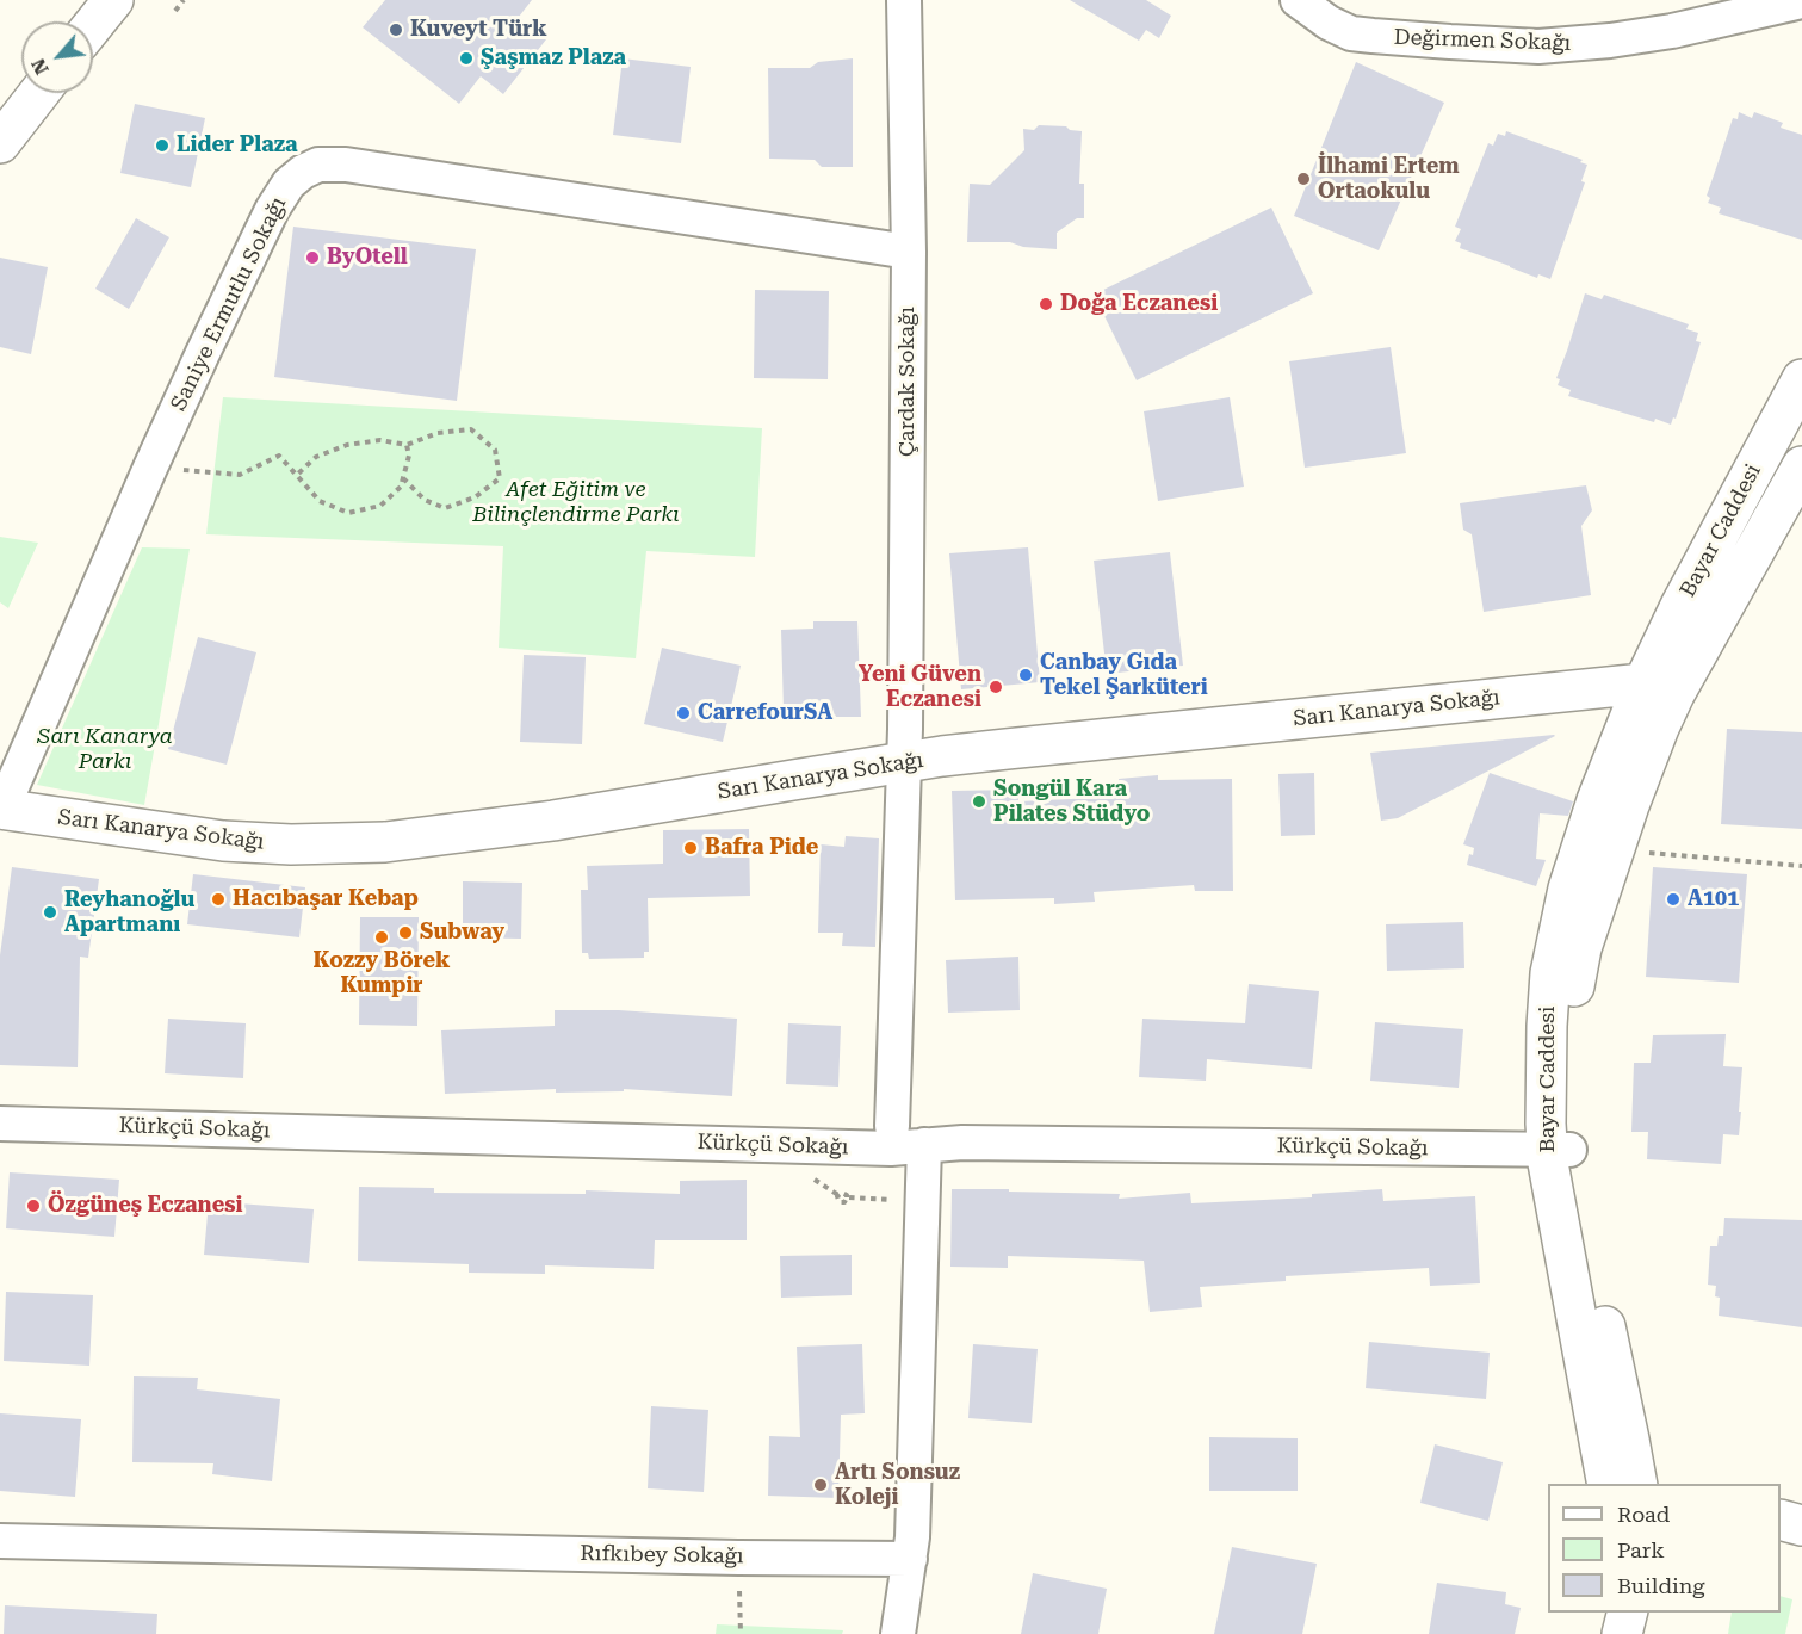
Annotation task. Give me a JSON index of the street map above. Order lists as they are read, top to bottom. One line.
{"streets":{"main road":["Bayar Caddesi","Sarı Kanarya Sokağı"],"street":["Değirmen Sokağı","Saniye Ermutlu Sokağı","Çardak Sokağı","Kürkçü Sokağı","Rıfkıbey Sokağı"]},"crossings":[["Saniye Ermutlu Sokağı","Çardak Sokağı"],["Saniye Ermutlu Sokağı","Sarı Kanarya Sokağı"],["Çardak Sokağı","Sarı Kanarya Sokağı"],["Bayar Caddesi","Sarı Kanarya Sokağı"],["Bayar Caddesi","Kürkçü Sokağı"]],"parks":["Afet Eğitim ve Bilinçlendirme Parkı","Sarı Kanarya Parkı"],"places":["Kuveyt Türk","Şaşmaz Plaza","Lider Plaza","İlhami Ertem Ortaokulu","ByOtell","Doğa Eczanesi","Canbay Gıda Tekel Şarküteri","Yeni Güven Eczanesi","CarrefourSA","Songül Kara Pilates Stüdyo","Bafra Pide","Hacıbaşar Kebap","A101","Reyhanoğlu Apartmanı","Subway","Kozzy Börek Kumpir","Özgüneş Eczanesi","Artı Sonsuz Koleji"],"legend":["Road","Park","Building"],"north":"bottom left"}
